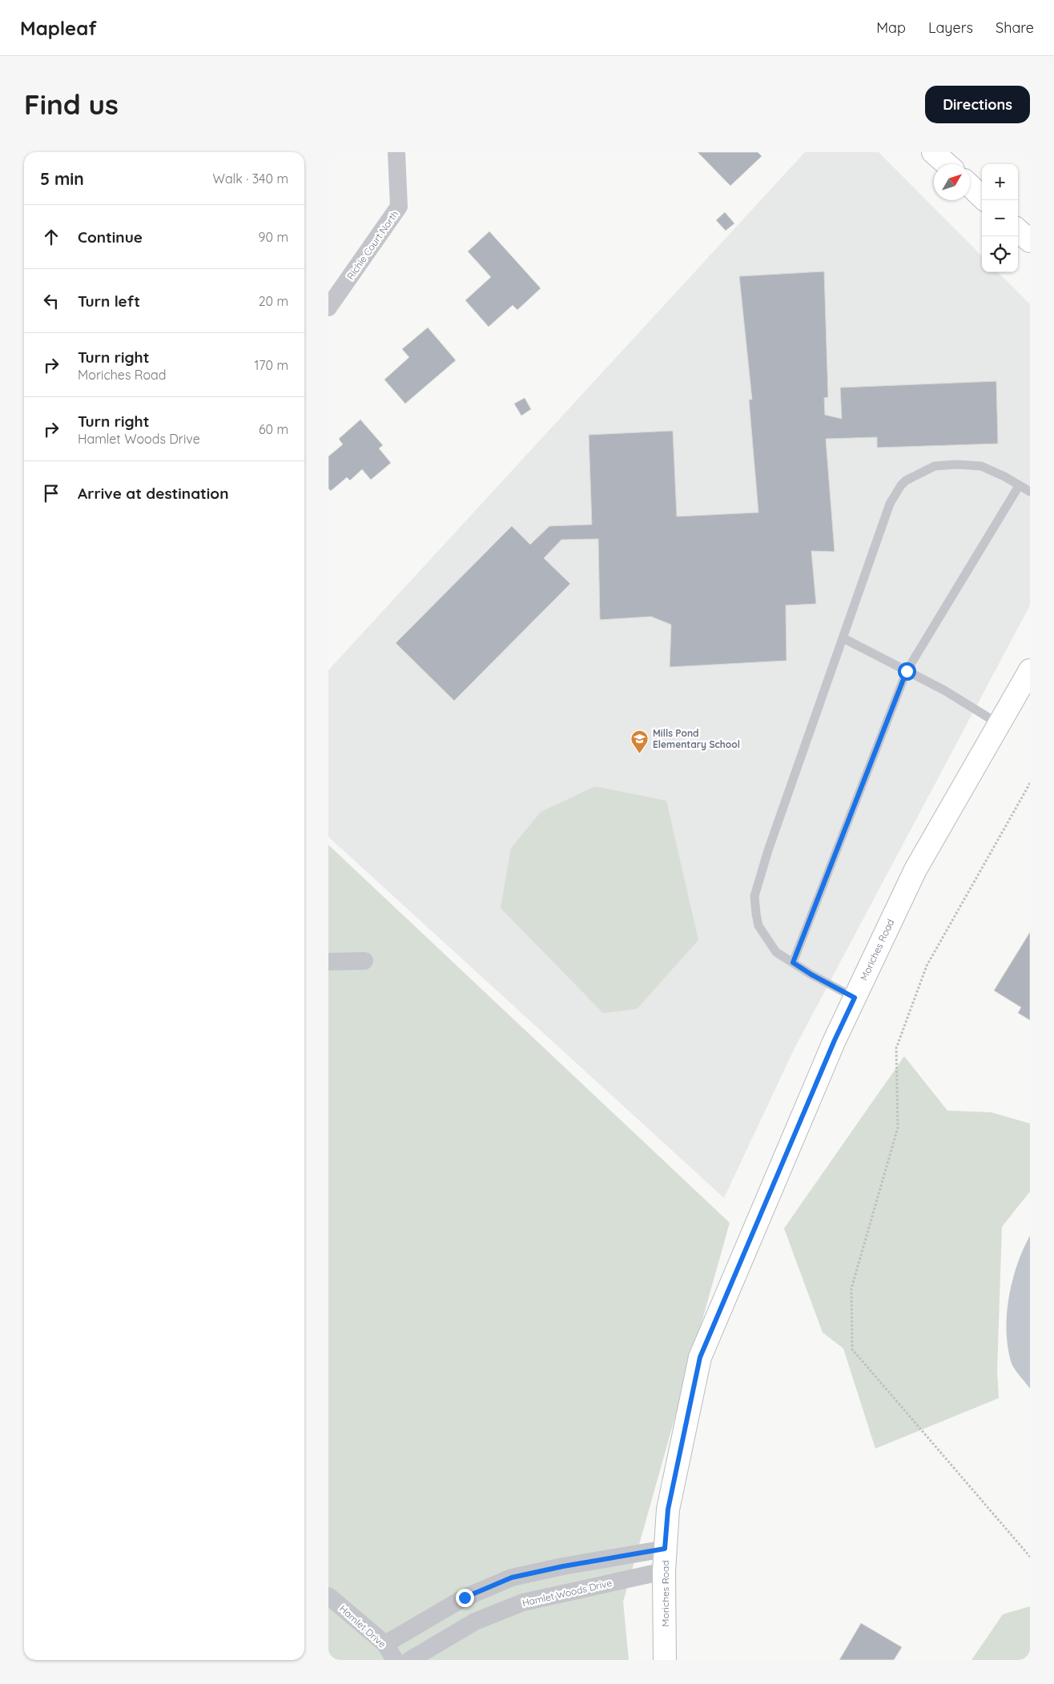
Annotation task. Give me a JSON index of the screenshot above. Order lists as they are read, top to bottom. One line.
{"streets":{"main road":["Moriches Road"],"street":["Richie Court North","Hamlet Woods Drive","Hamlet Drive"]},"crossings":[["Moriches Road","Hamlet Woods Drive"]],"places":{"school or university":["Mills Pond Elementary School"]},"north":"top right","page":{"header":"Mapleaf","nav":["Map","Layers","Share"],"buttons":"Directions","title":"Find us","heading":["5 min","Walk · 340 m"],"map_buttons":["+","−"],"list":[["Continue","90 m"],["Turn left","20 m"],["Turn right","Moriches Road","170 m"],["Turn right","Hamlet Woods Drive","60 m"],"Arrive at destination"]}}
